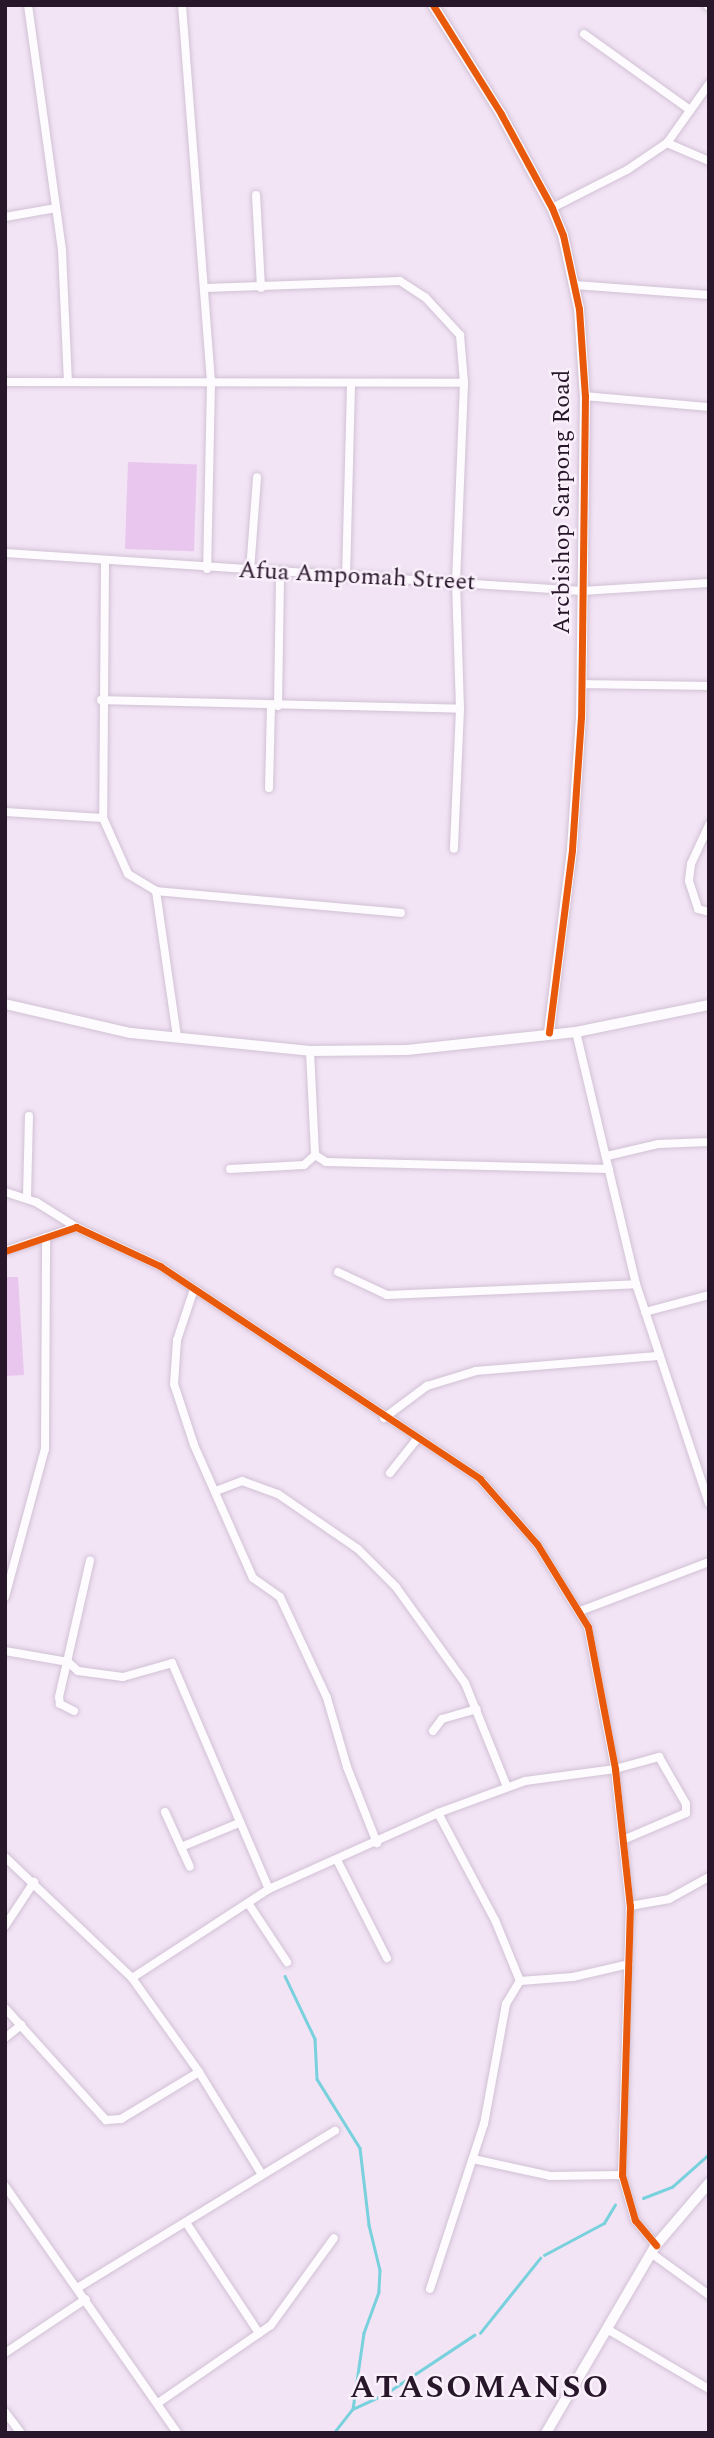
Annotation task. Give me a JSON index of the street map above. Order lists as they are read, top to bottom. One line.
{"streets":{"street":["Arcbishop Sarpong Road","Afua Ampomah Street"]},"crossings":[["Arcbishop Sarpong Road","Afua Ampomah Street"]],"districts":["ATASOMANSO"]}
